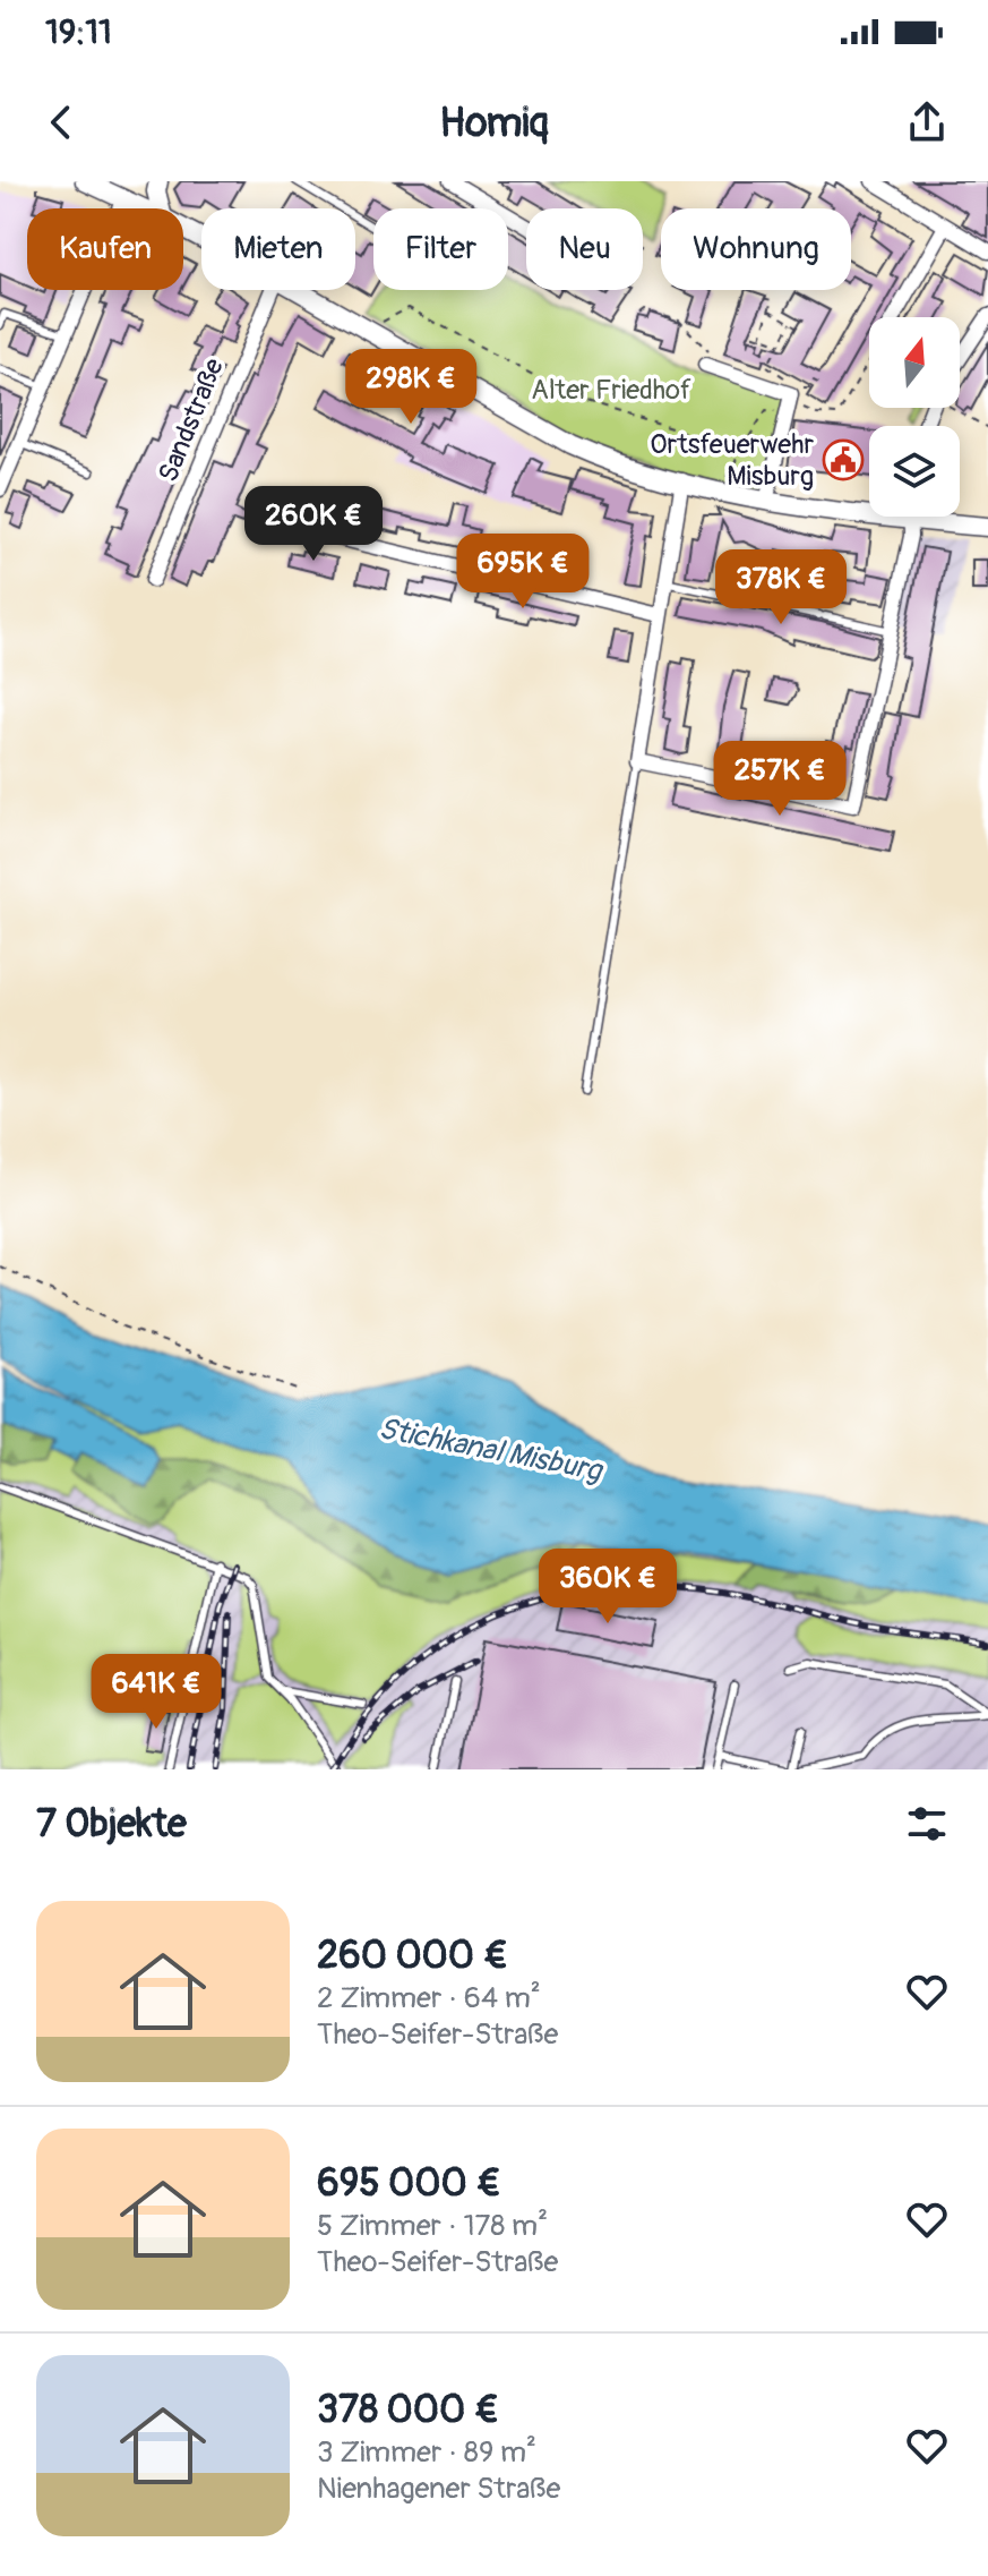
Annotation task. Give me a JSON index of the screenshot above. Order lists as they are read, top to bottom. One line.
{"streets":{"street":["Sandstraße"]},"water":["Stichkanal Misburg"],"parks":["Alter Friedhof"],"places":{"public building":["Ortsfeuerwehr Misburg"]},"north":"top","page":{"status":"19:11","header":"Homiq","chip":["Kaufen","Mieten","Filter","Neu","Wohnung"],"price":["298K €","260K €","695K €","378K €","257K €","360K €","641K €"],"heading":"7 Objekte","list":[{"name":"260 000 €","note":"2 Zimmer · 64 m² · Theo-Seifer-Straße"},{"name":"695 000 €","note":"5 Zimmer · 178 m² · Theo-Seifer-Straße"},{"name":"378 000 €","note":"3 Zimmer · 89 m² · Nienhagener Straße"}]}}
